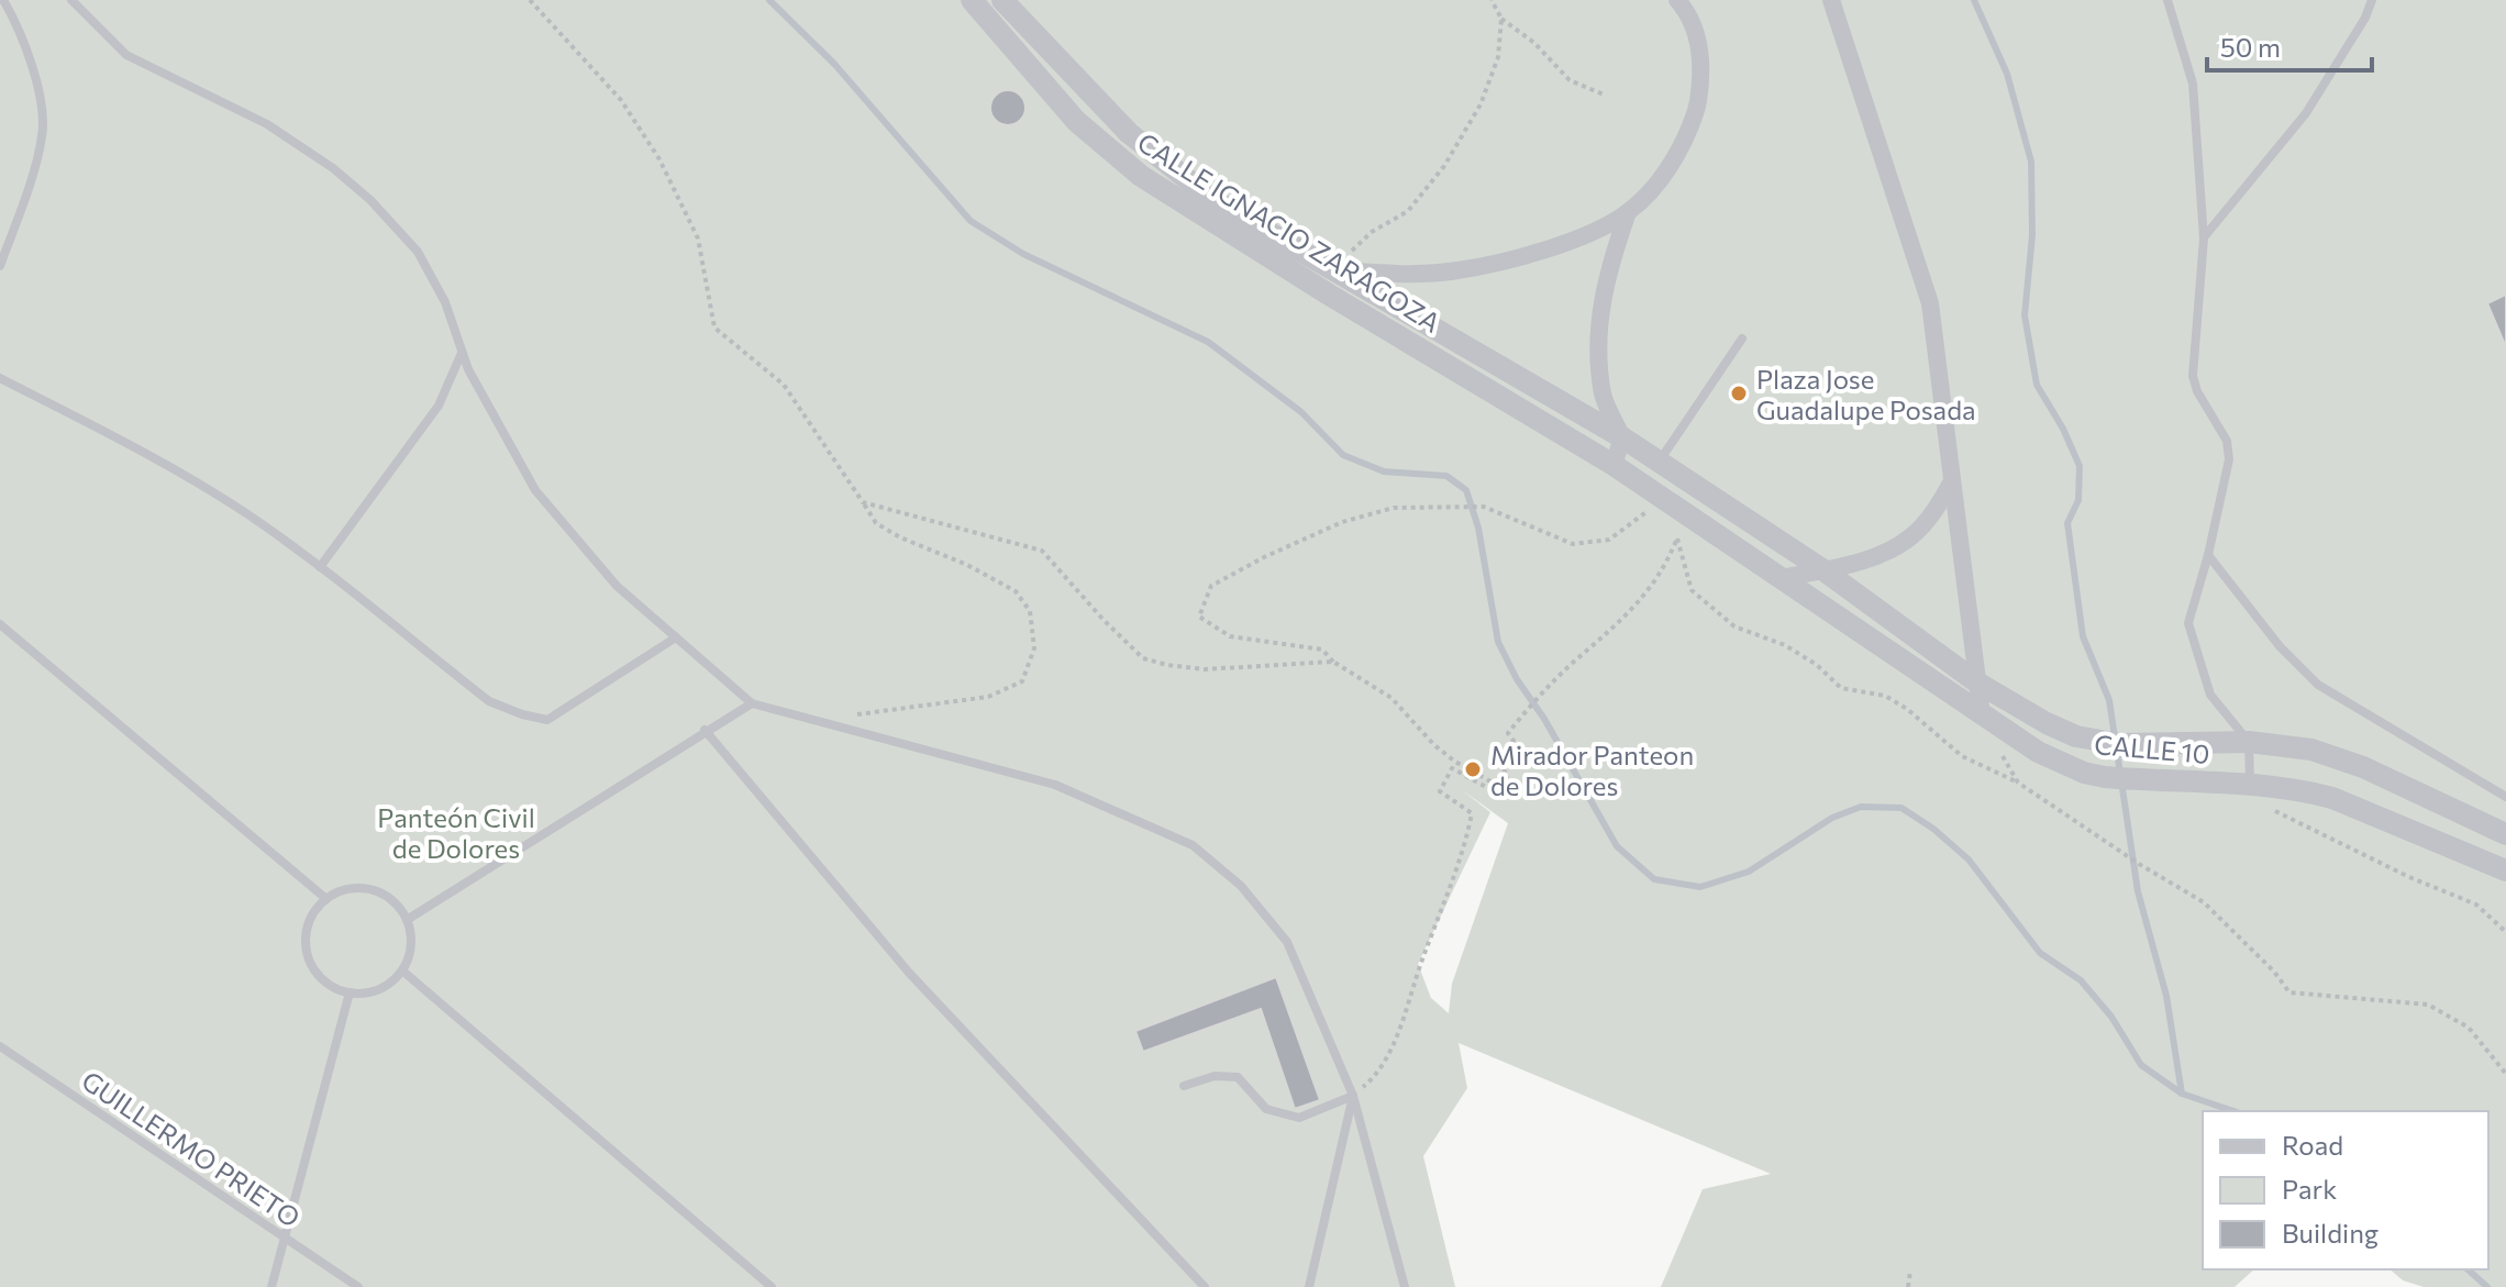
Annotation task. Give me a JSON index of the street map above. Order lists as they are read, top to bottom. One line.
{"streets":{"street":["CALLE IGNACIO ZARAGOZA","CALLE 10"],"lane":["GUILLERMO PRIETO"]},"crossings":[["CALLE IGNACIO ZARAGOZA","CALLE 10"]],"parks":["Panteón Civil de Dolores"],"places":["Plaza Jose Guadalupe Posada","Mirador Panteon de Dolores"],"legend":["Road","Park","Building"],"scale_bar":"50 m"}
